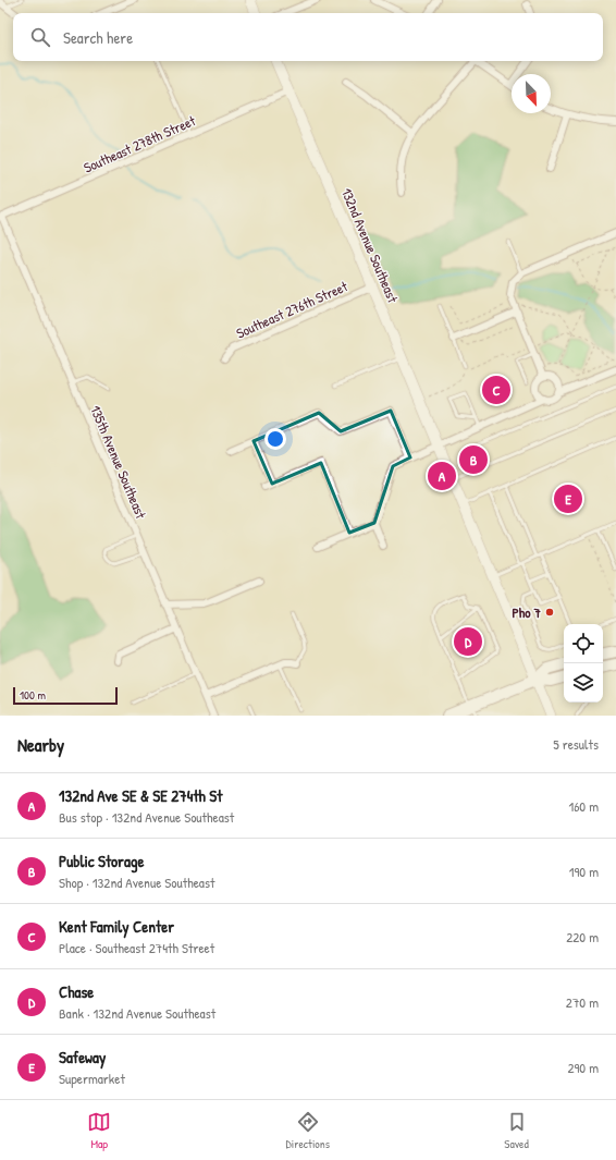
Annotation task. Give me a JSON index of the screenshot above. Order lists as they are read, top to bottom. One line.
{"streets":{"main road":["132nd Avenue Southeast"],"street":["Southeast 278th Street","Southeast 276th Street","135th Avenue Southeast"]},"crossings":[["Southeast 278th Street","132nd Avenue Southeast"],["Southeast 278th Street","135th Avenue Southeast"],["132nd Avenue Southeast","Southeast 276th Street"]],"places":["Pho 7"],"scale_bar":"100 m","north":"bottom right","page":{"search":"Search here","pins":["C","B","A","E","D"],"scale":"100 m","heading":["Nearby","5 results"],"list":[{"mark":"A","name":"132nd Ave SE & SE 274th St","note":"Bus stop · 132nd Avenue Southeast","value":"160 m"},{"mark":"B","name":"Public Storage","note":"Shop · 132nd Avenue Southeast","value":"190 m"},{"mark":"C","name":"Kent Family Center","note":"Place · Southeast 274th Street","value":"220 m"},{"mark":"D","name":"Chase","note":"Bank · 132nd Avenue Southeast","value":"270 m"},{"mark":"E","name":"Safeway","note":"Supermarket","value":"290 m"}],"nav":["Map","Directions","Saved"]}}
